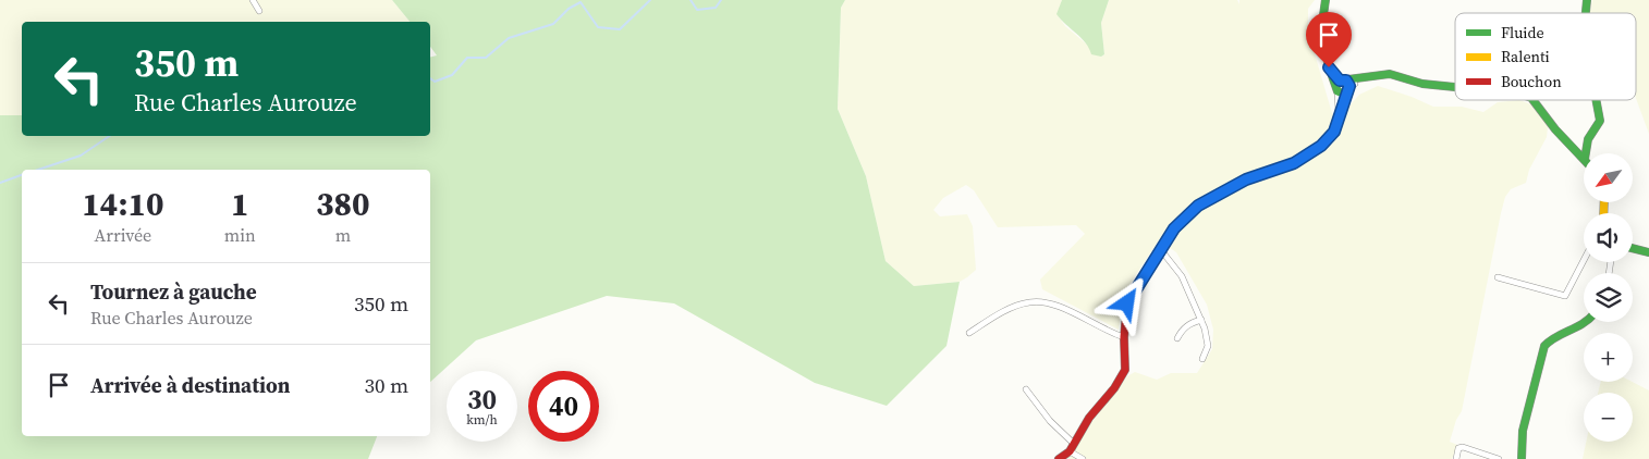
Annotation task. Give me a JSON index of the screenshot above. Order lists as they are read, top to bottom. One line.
{"legend":["Fluide","Ralenti","Bouchon"],"north":"bottom left","page":{"turn":["350 m","Rue Charles Aurouze"],"map_buttons":["+","−"],"eta":["14:10","Arrivée","1","min","380","m"],"list":[{"name":"Tournez à gauche","note":"Rue Charles Aurouze","value":"350 m"},{"name":"Arrivée à destination","value":"30 m"}],"speed":"30 km/h","limit":"40"}}
